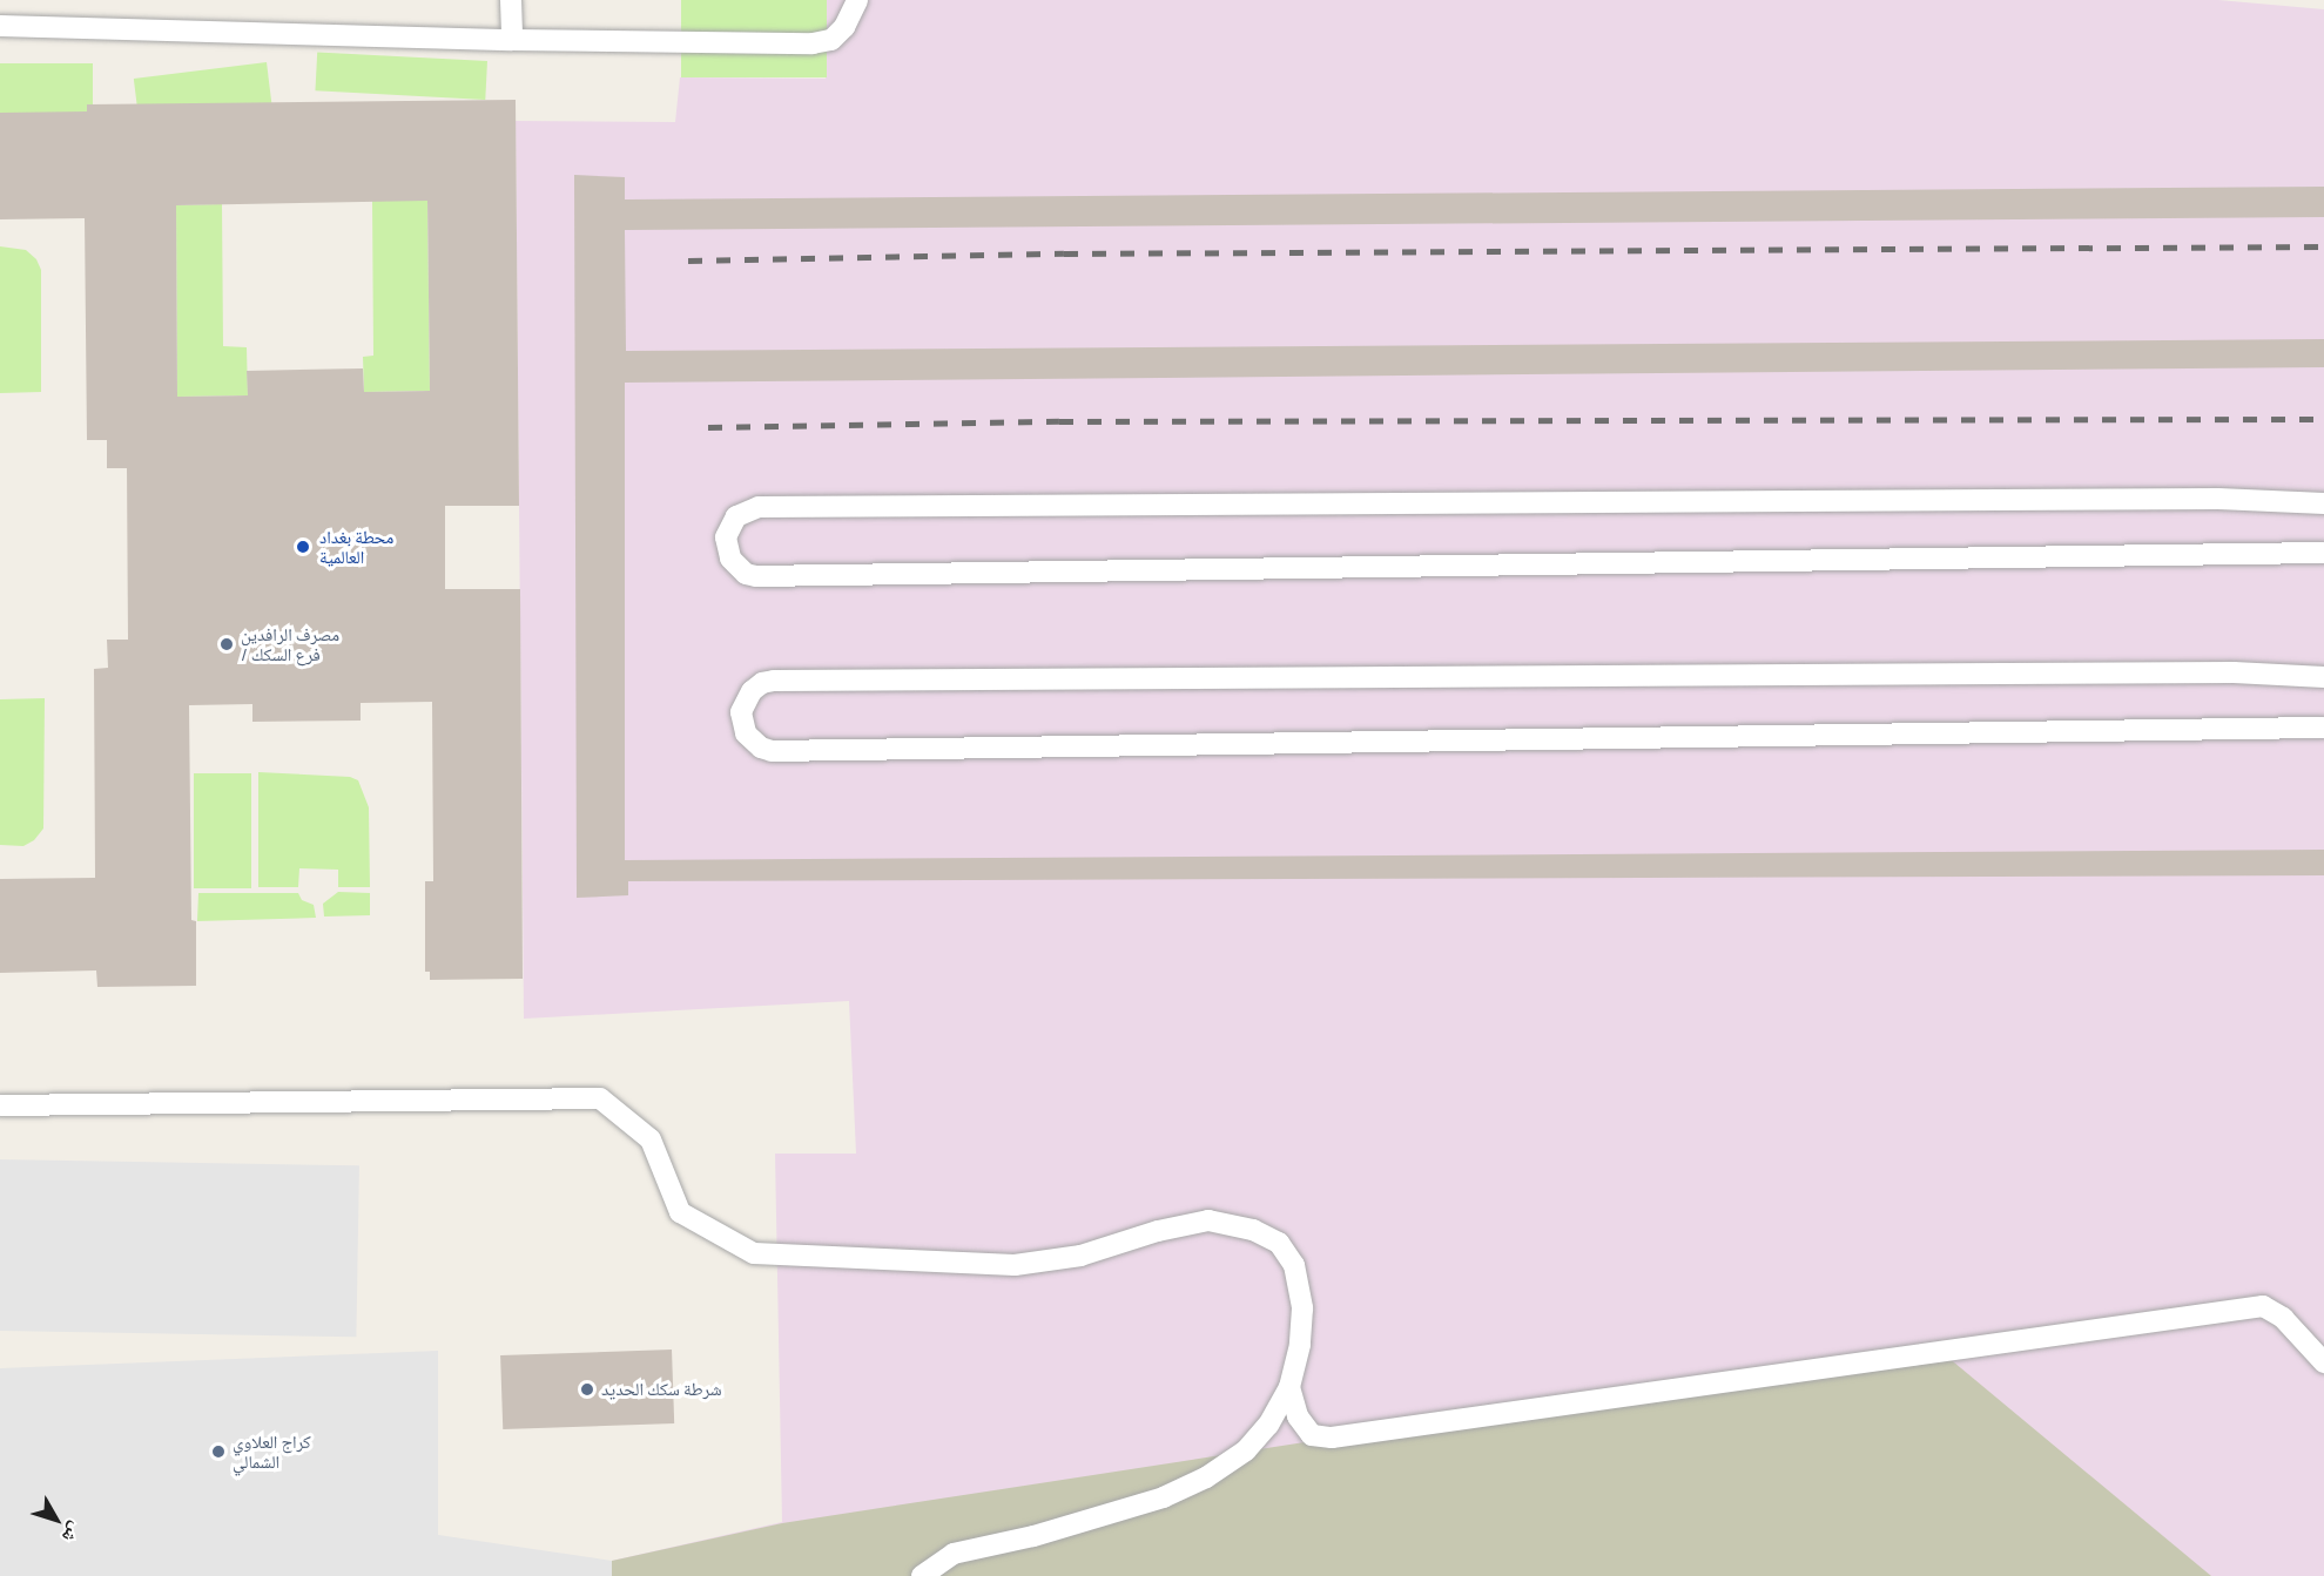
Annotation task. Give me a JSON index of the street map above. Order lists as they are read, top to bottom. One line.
{"places":["محطة بغداد العالمية","مصرف الرافدين / فرع السكك","شرطة سكك الحديد","كراج العلاوي الشمالي"],"north":"bottom right"}
